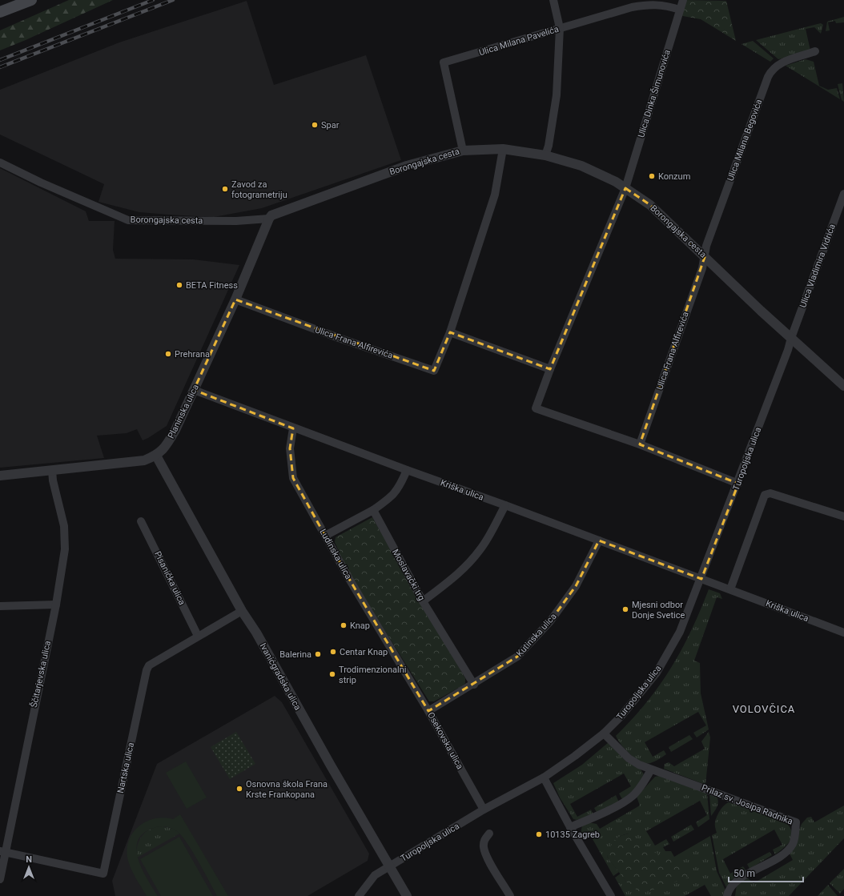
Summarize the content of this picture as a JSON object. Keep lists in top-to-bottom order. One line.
{"streets":{"street":["Ulica Milana Pavelića","Ulica Dinka Šimunovića","Ulica Milana Begovića","Borongajska cesta","Ulica Vladimira Vidrića","Ulica Frana Alfirevića","Planinska ulica","Turopoljska ulica","Kriška ulica","Ludinska ulica","Moslavački trg","Pisanička ulica","Kutinska ulica","Ščitarjevska ulica","Ivanićgradska ulica","Osekovska ulica","Nartska ulica","Prilaz sv. Josipa Radnika"]},"crossings":[["Ulica Milana Pavelića","Ulica Dinka Šimunovića"],["Ulica Milana Pavelića","Borongajska cesta"],["Ulica Dinka Šimunovića","Borongajska cesta"],["Ulica Milana Begovića","Borongajska cesta"],["Ulica Milana Begovića","Ulica Frana Alfirevića"],["Borongajska cesta","Ulica Vladimira Vidrića"],["Borongajska cesta","Ulica Frana Alfirevića"],["Borongajska cesta","Planinska ulica"],["Borongajska cesta","Turopoljska ulica"],["Ulica Vladimira Vidrića","Turopoljska ulica"],["Ulica Frana Alfirevića","Planinska ulica"],["Planinska ulica","Kriška ulica"],["Planinska ulica","Ščitarjevska ulica"],["Planinska ulica","Ivanićgradska ulica"],["Turopoljska ulica","Kriška ulica"],["Turopoljska ulica","Ivanićgradska ulica"],["Turopoljska ulica","Osekovska ulica"],["Turopoljska ulica","Prilaz sv. Josipa Radnika"],["Kriška ulica","Ludinska ulica"],["Kriška ulica","Kutinska ulica"],["Ludinska ulica","Osekovska ulica"],["Moslavački trg","Kutinska ulica"],["Pisanička ulica","Nartska ulica"],["Kutinska ulica","Osekovska ulica"],["Ščitarjevska ulica","Nartska ulica"],["Ivanićgradska ulica","Nartska ulica"]],"districts":["VOLOVČICA"],"places":["Spar","Konzum","Zavod za fotogrametriju","BETA Fitness","Prehrana","Mjesni odbor Donje Svetice","Knap","Centar Knap","Balerina","Trodimenzionalni strip","Osnovna škola Frana Krste Frankopana","10135 Zagreb"],"scale_bar":"50 m","north":"top"}
